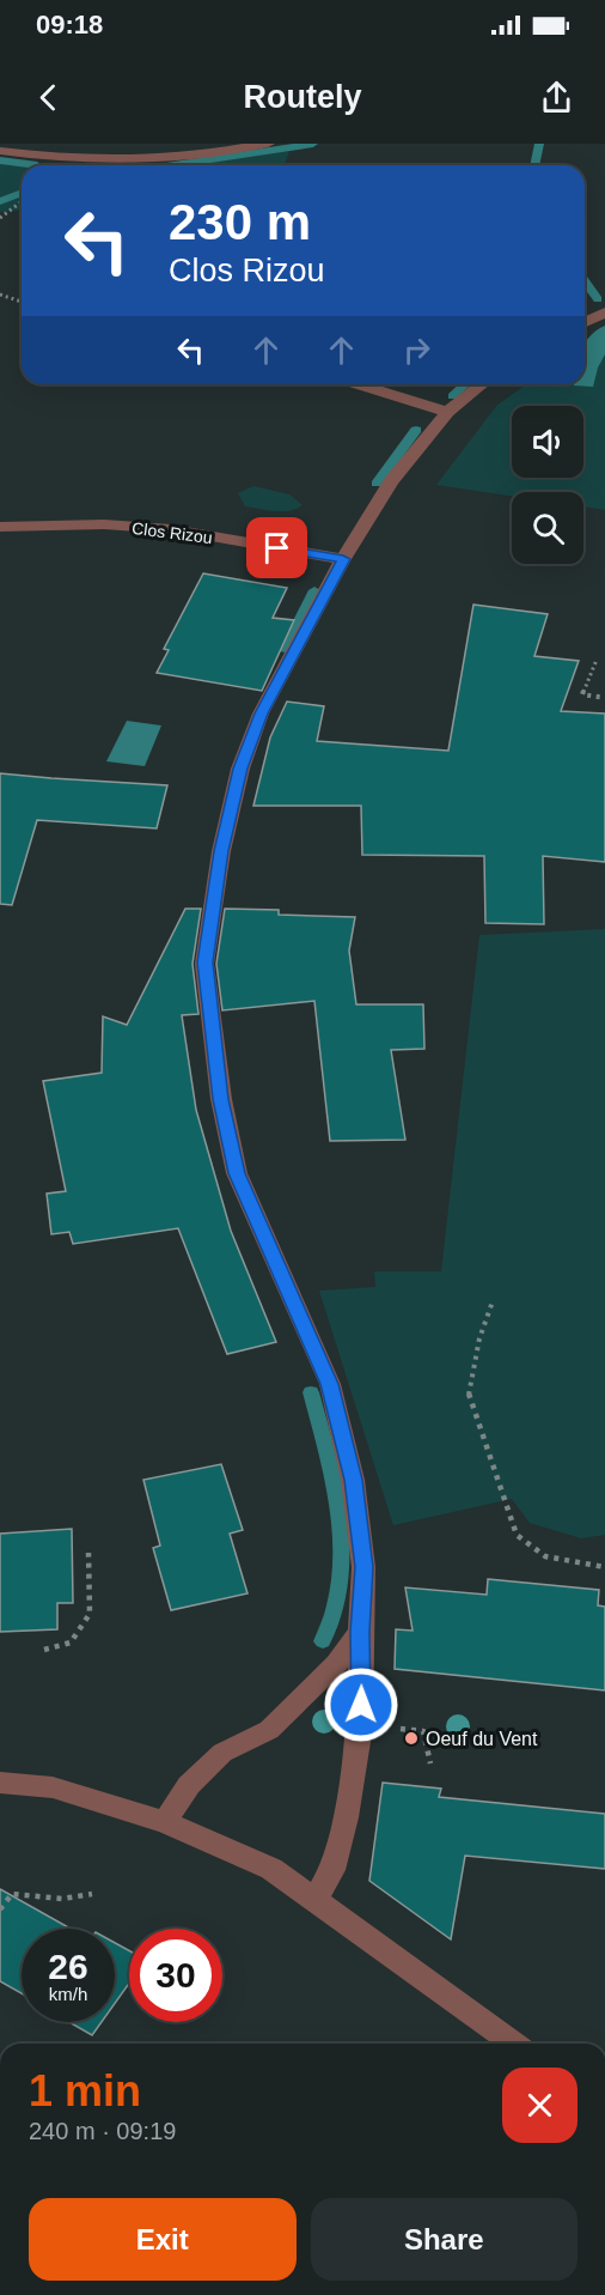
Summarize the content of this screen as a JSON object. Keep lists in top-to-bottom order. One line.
{"streets":{"street":["Clos Rizou"]},"places":["Oeuf du Vent"],"page":{"status":"09:18","header":"Routely","turn":["230 m","Clos Rizou"],"speed":"26 km/h","limit":"30","heading":["1 min","240 m · 09:19"],"buttons":["Exit","Share"]}}
